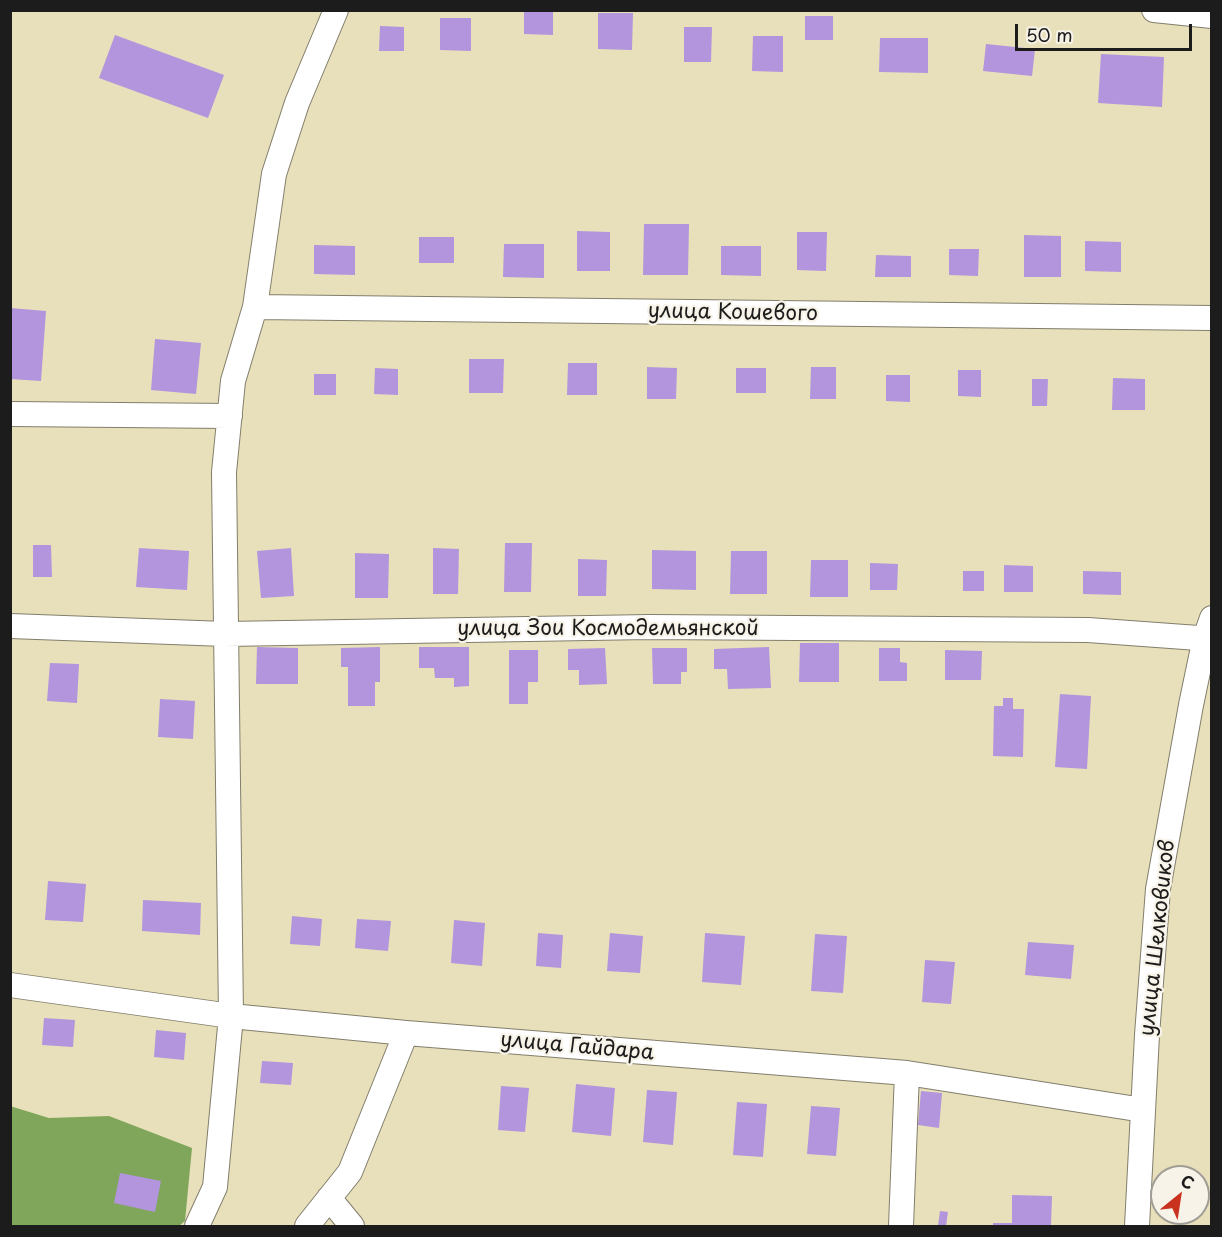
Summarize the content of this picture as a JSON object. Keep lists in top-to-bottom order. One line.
{"streets":{"street":["улица Кошевого","улица Зои Космодемьянской","улица Шелковиков","улица Гайдара"]},"crossings":[["улица Зои Космодемьянской","улица Шелковиков"],["улица Шелковиков","улица Гайдара"]],"scale_bar":"50 m","north":"top right"}
